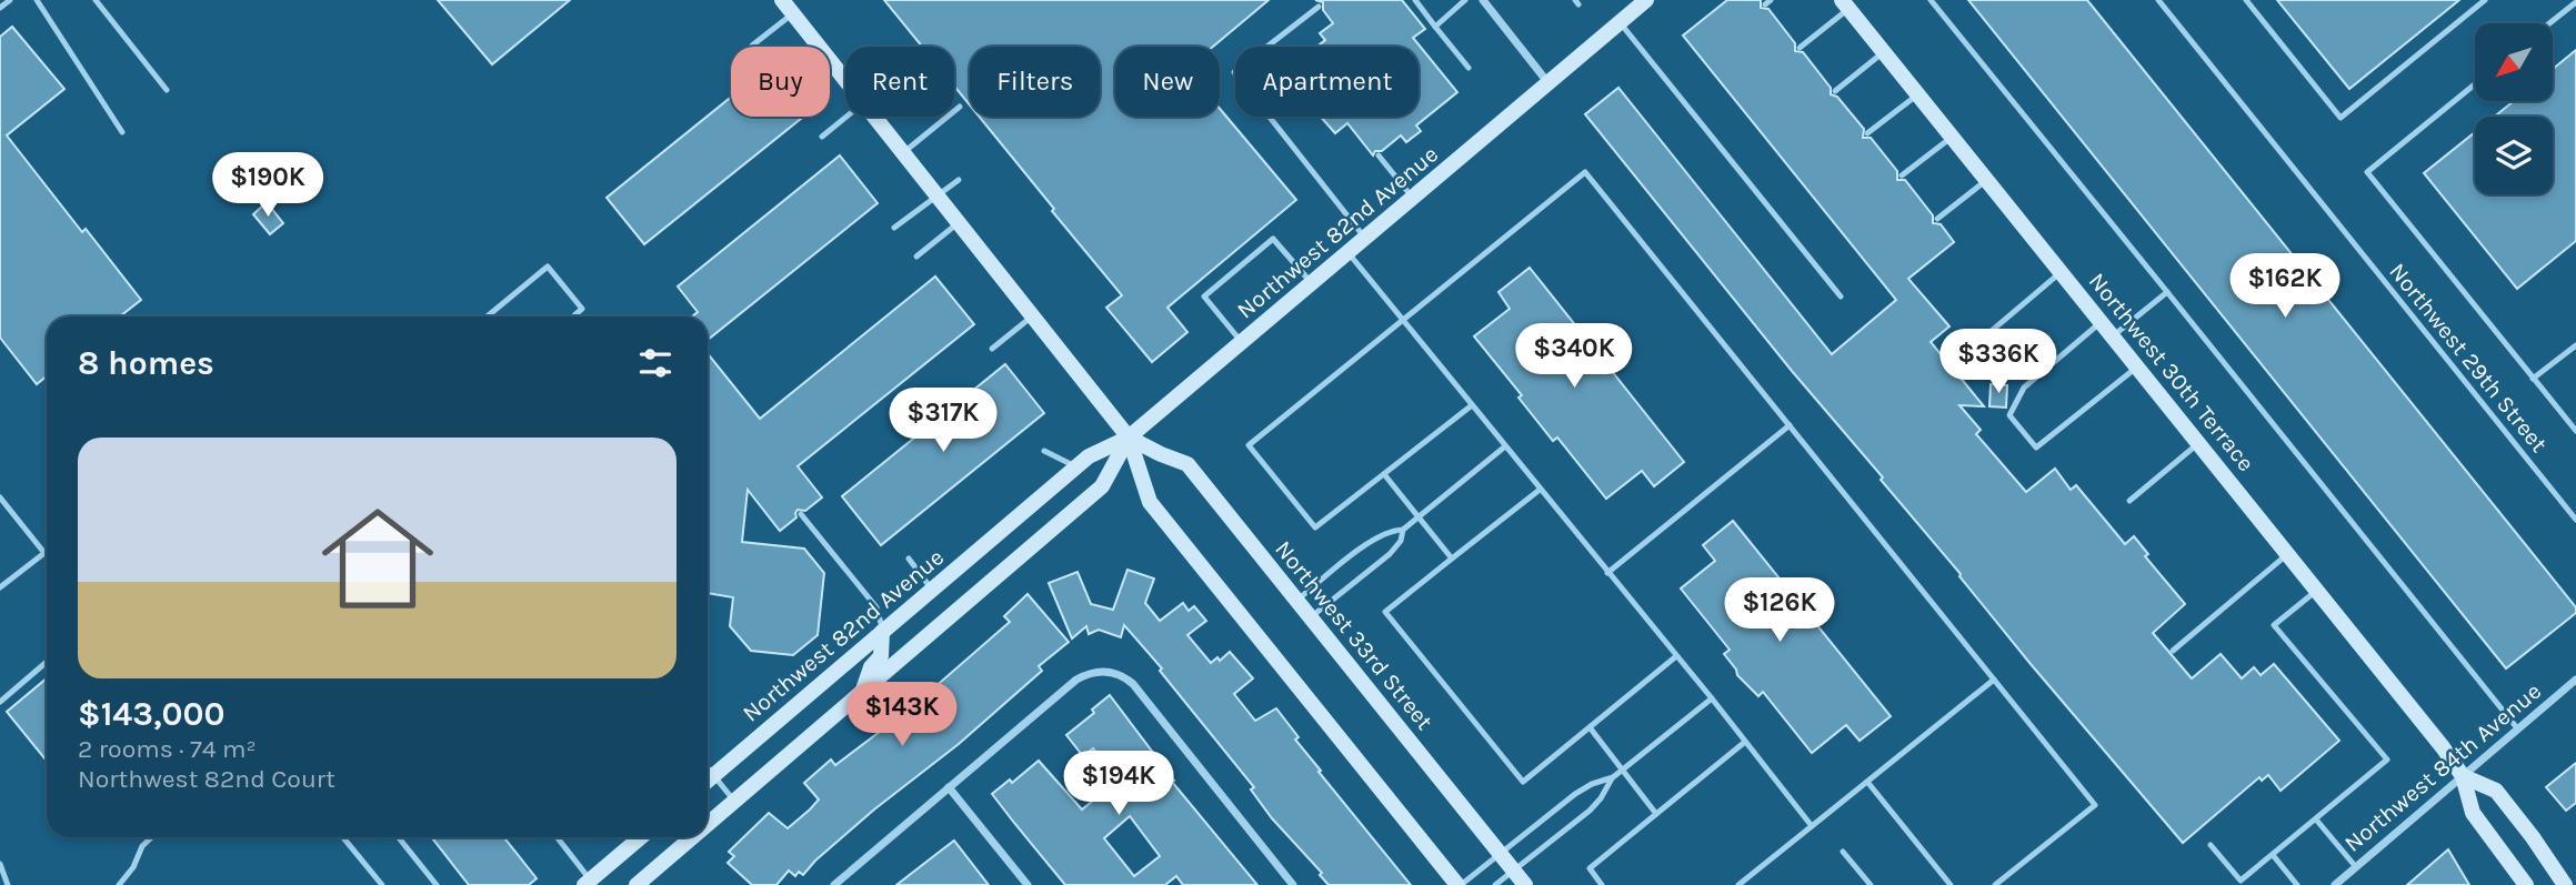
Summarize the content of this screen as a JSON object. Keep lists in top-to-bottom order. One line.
{"streets":{"street":["Northwest 82nd Avenue","Northwest 30th Terrace","Northwest 33rd Street","Northwest 84th Avenue"],"lane":["Northwest 29th Street"]},"crossings":[["Northwest 82nd Avenue","Northwest 33rd Street"],["Northwest 30th Terrace","Northwest 84th Avenue"]],"north":"bottom left","page":{"chip":["Buy","Rent","Filters","New","Apartment"],"price":["$190K","$162K","$340K","$336K","$317K","$126K","$143K","$194K"],"heading":"8 homes","list":[{"name":"$143,000","note":"2 rooms · 74 m² · Northwest 82nd Court"}]}}
